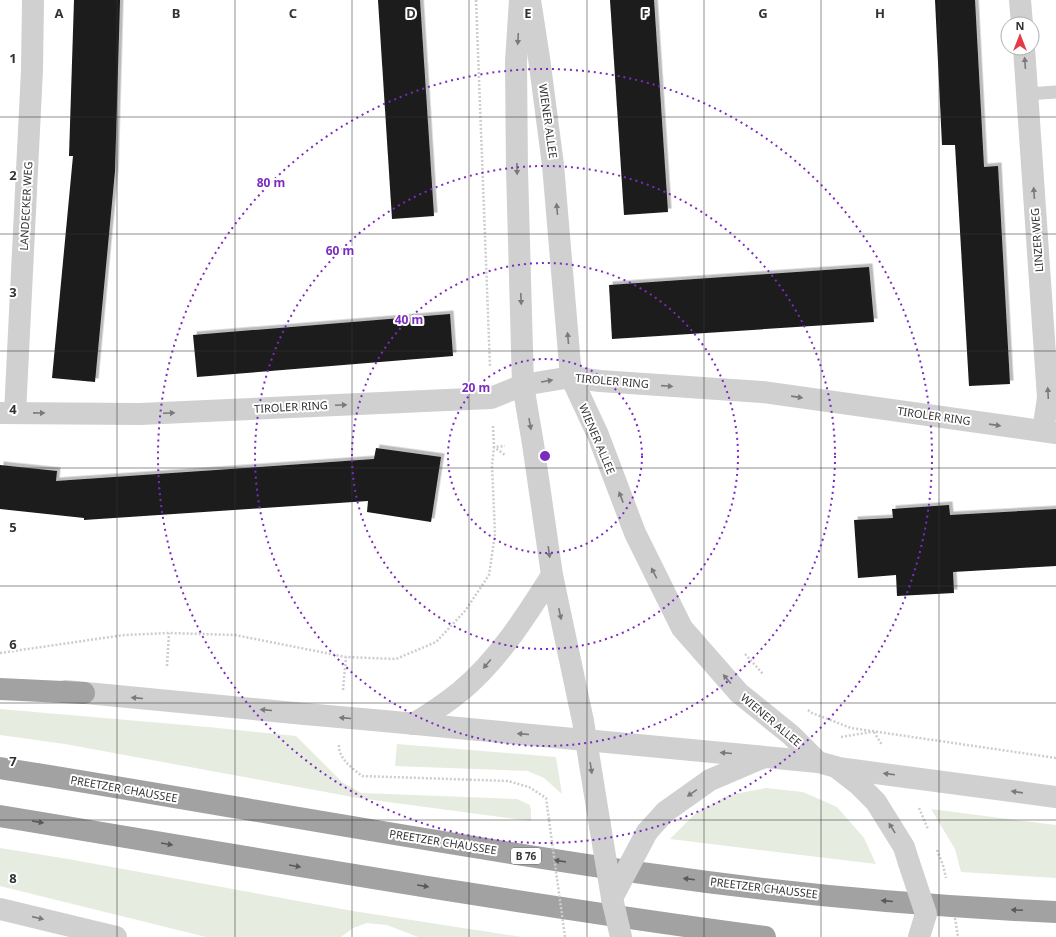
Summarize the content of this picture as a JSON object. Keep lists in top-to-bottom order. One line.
{"streets":{"highway":["PREETZER CHAUSSEE","B 76"],"street":["WIENER ALLEE","LANDECKER WEG","LINZER WEG","TIROLER RING"]},"crossings":[["WIENER ALLEE","TIROLER RING"],["LANDECKER WEG","TIROLER RING"],["LINZER WEG","TIROLER RING"]],"one_way":["LINZER WEG","TIROLER RING"],"north":"top","grid":{"columns":["A","B","C","D","E","F","G","H"],"rows":["1","2","3","4","5","6","7","8"]},"rings":["80 m","60 m","40 m","20 m"]}
